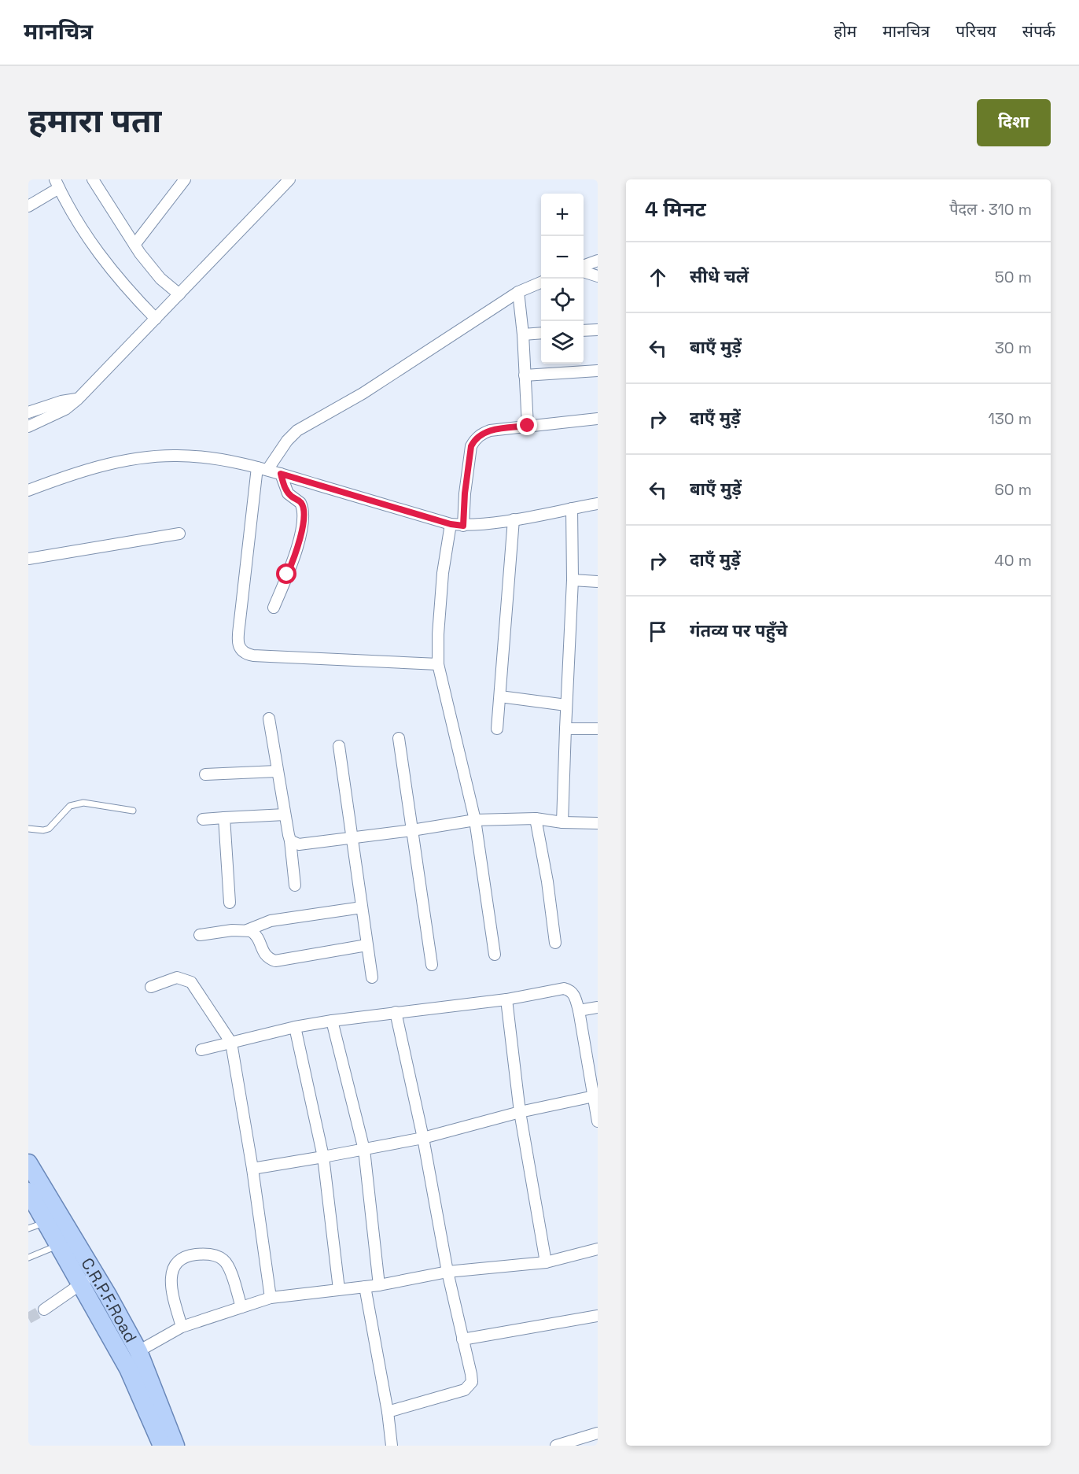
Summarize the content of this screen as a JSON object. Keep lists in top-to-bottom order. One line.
{"streets":{"main road":["C.R.P.F.Road"]},"page":{"header":"मानचित्र","nav":["होम","मानचित्र","परिचय","संपर्क"],"buttons":"दिशा","title":"हमारा पता","heading":["4 मिनट","पैदल · 310 m"],"map_buttons":["+","−"],"list":[["सीधे चलें","50 m"],["बाएँ मुड़ें","30 m"],["दाएँ मुड़ें","130 m"],["बाएँ मुड़ें","60 m"],["दाएँ मुड़ें","40 m"],"गंतव्य पर पहुँचे"]}}
